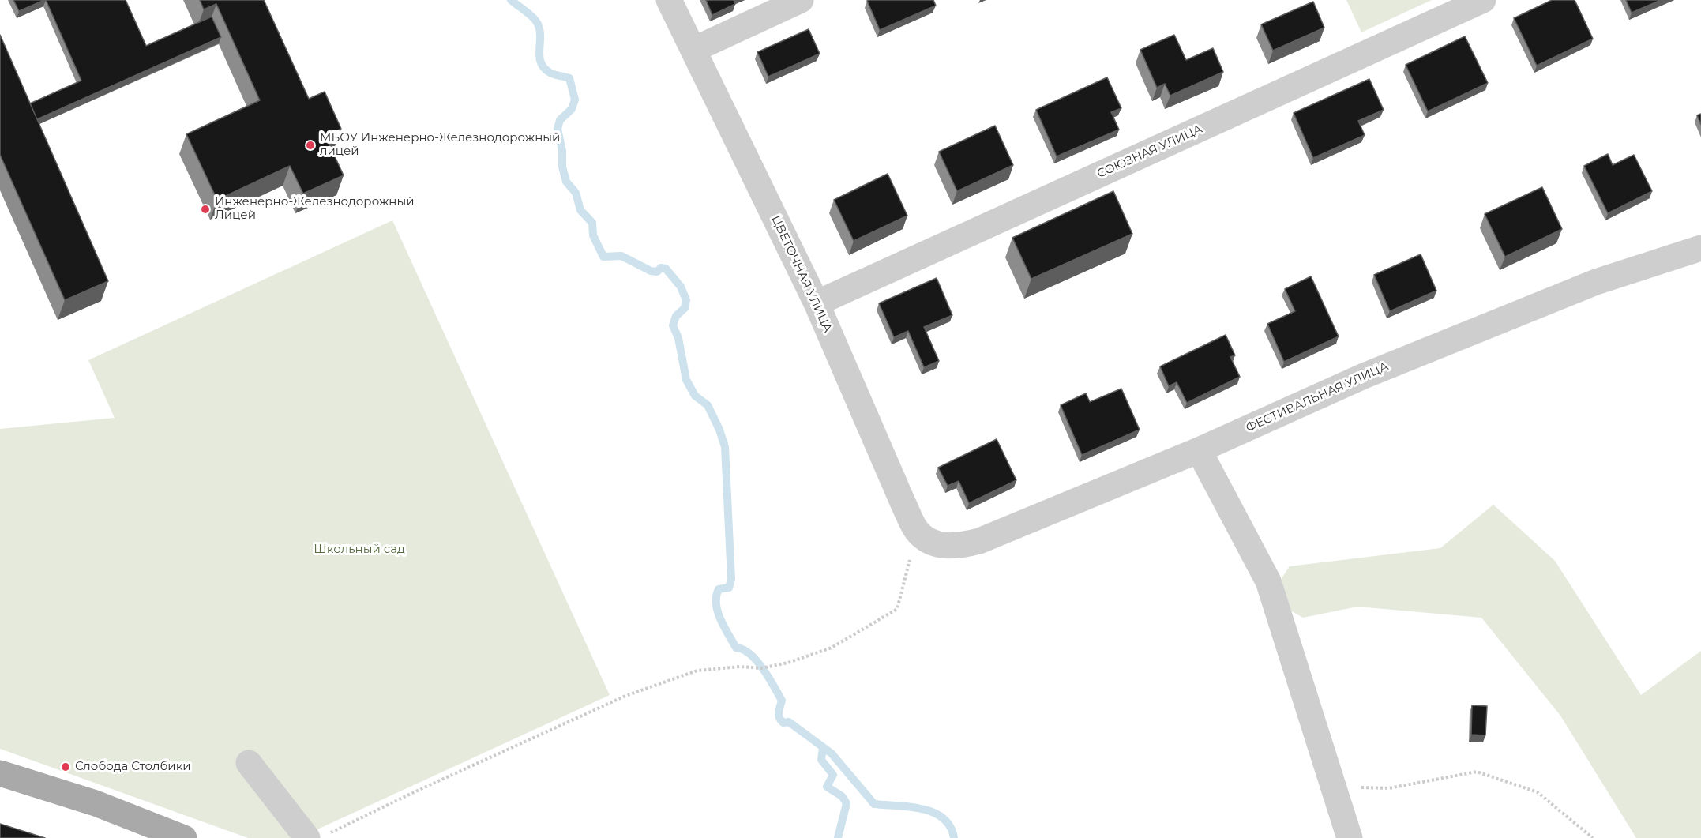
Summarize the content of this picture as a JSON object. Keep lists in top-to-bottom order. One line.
{"streets":{"street":["СОЮЗНАЯ УЛИЦА","ЦВЕТОЧНАЯ УЛИЦА","ФЕСТИВАЛЬНАЯ УЛИЦА"]},"crossings":[["СОЮЗНАЯ УЛИЦА","ЦВЕТОЧНАЯ УЛИЦА"],["ЦВЕТОЧНАЯ УЛИЦА","ФЕСТИВАЛЬНАЯ УЛИЦА"]],"parks":["Школьный сад"],"places":["МБОУ Инженерно-Железнодорожный лицей","Инженерно-Железнодорожный Лицей","Слобода Столбики"]}
